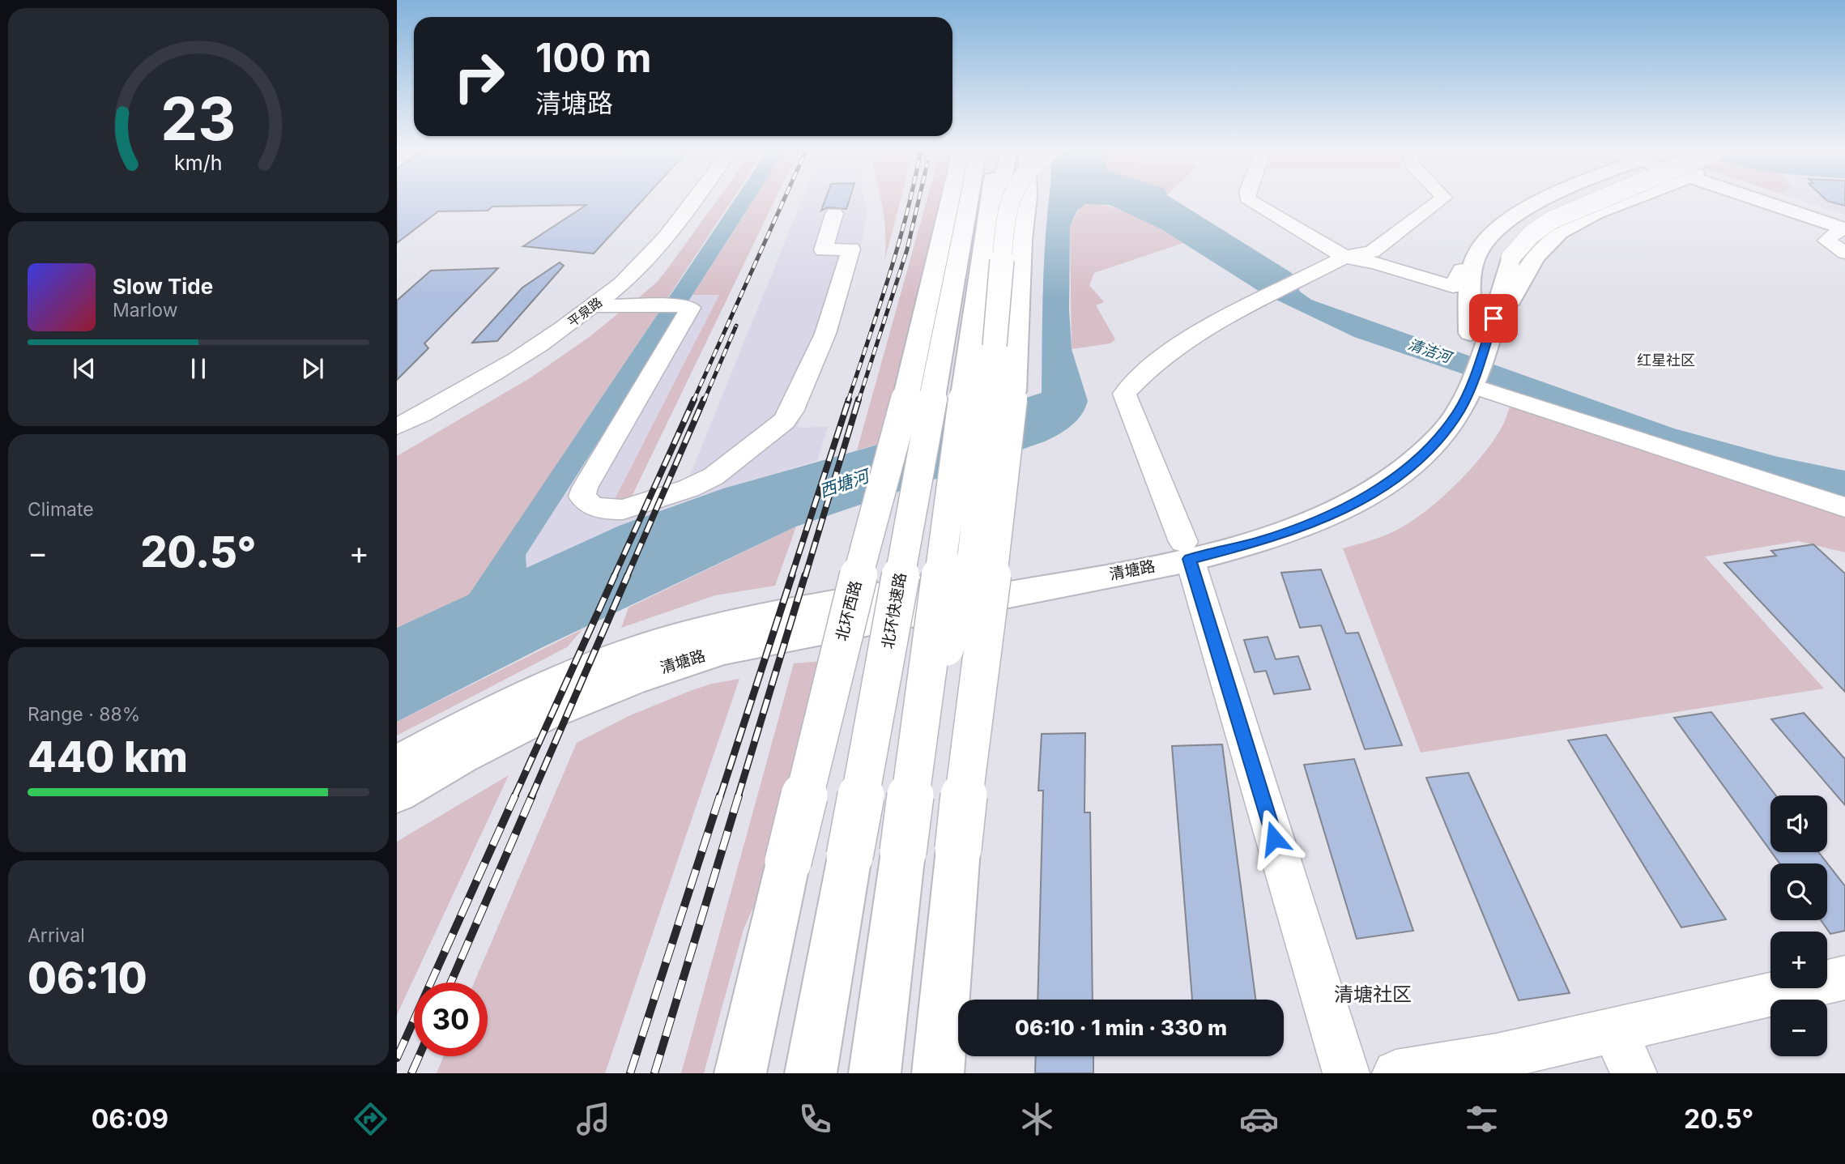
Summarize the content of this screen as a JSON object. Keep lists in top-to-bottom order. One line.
{"streets":{"main road":["清塘路","北环西路","北环快速路"],"street":["平泉路"]},"crossings":[["北环西路","北环快速路"]],"districts":["红星社区","清塘社区"],"water":["清洁河","西塘河"],"page":{"turn":["100 m","清塘路"],"song":["Slow Tide","Marlow"],"tile":["Climate",["Range · 88%","440 km"],["Arrival","06:10"]],"heat":["−","20.5°","+"],"map_buttons":["+","−"],"limit":"30","trip":"06:10 · 1 min · 330 m","tabs":["06:09","20.5°"],"gauge":["23","km/h"]}}
